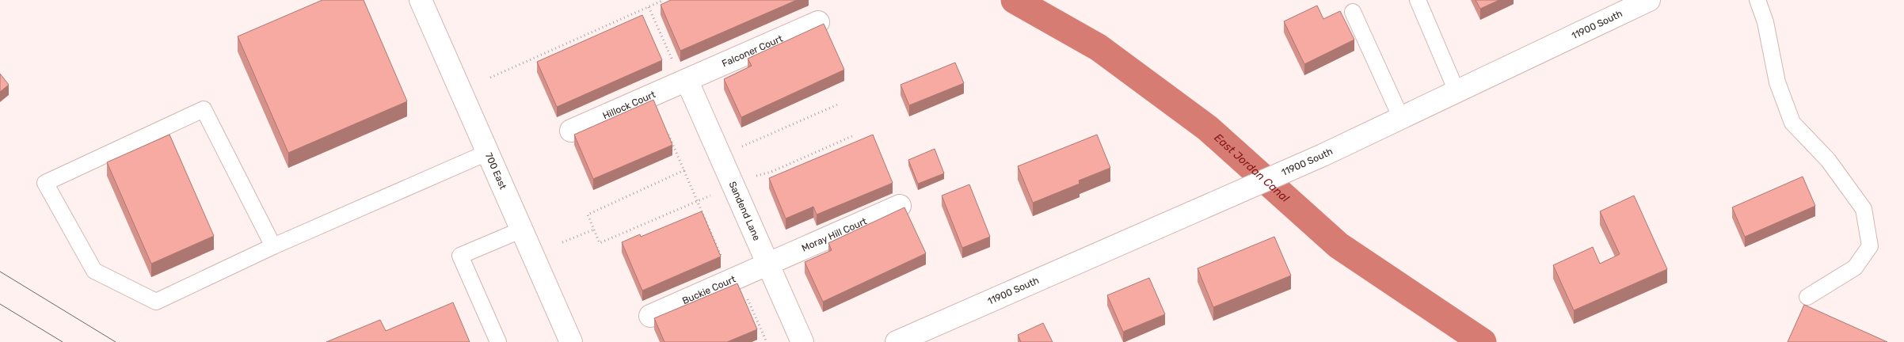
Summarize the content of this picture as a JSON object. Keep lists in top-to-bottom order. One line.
{"streets":{"street":["11900 South","Falconer Court","Hillock Court","700 East","Sandend Lane","Moray Hill Court","Buckie Court"]},"crossings":[["Falconer Court","Hillock Court"],["Falconer Court","Sandend Lane"],["Hillock Court","Sandend Lane"],["Sandend Lane","Moray Hill Court"],["Sandend Lane","Buckie Court"],["Moray Hill Court","Buckie Court"]],"water":["East Jordan Canal"]}
